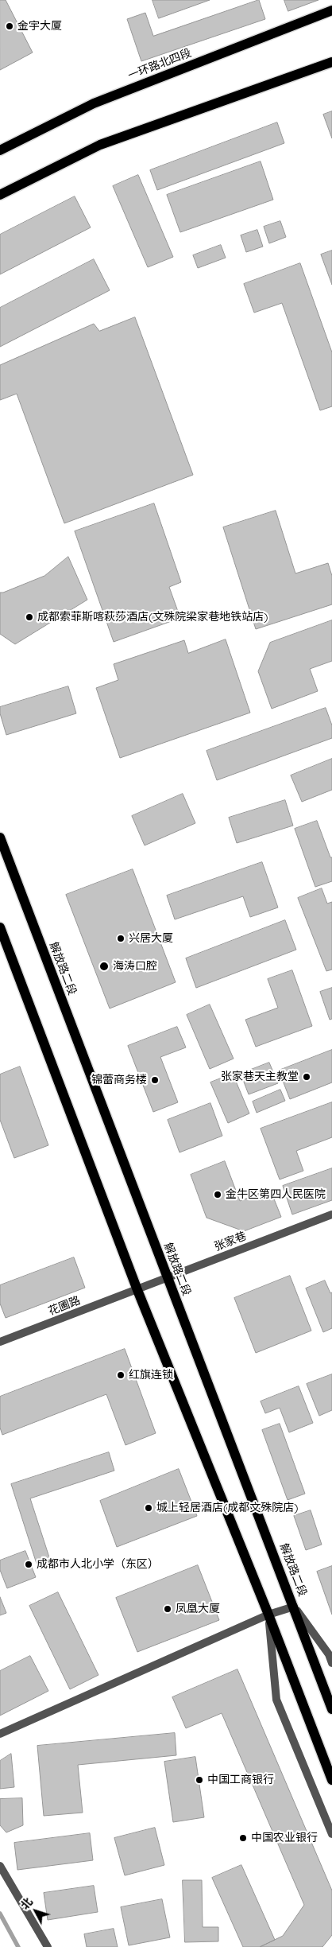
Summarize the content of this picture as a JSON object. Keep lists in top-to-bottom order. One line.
{"streets":{"main road":["一环路北四段","解放路二段"],"street":["张家巷","花圃路"]},"crossings":[["解放路二段","张家巷"],["张家巷","花圃路"]],"places":["金宇大厦","成都索菲斯喀萩莎酒店(文殊院梁家巷地铁站店)","兴居大厦","海涛口腔","张家巷天主教堂","锦蕾商务楼","金牛区第四人民医院","红旗连锁","城上轻居酒店(成都文殊院店)","成都市人北小学（东区）","凤凰大厦","中国工商银行","中国农业银行"],"north":"top left"}
